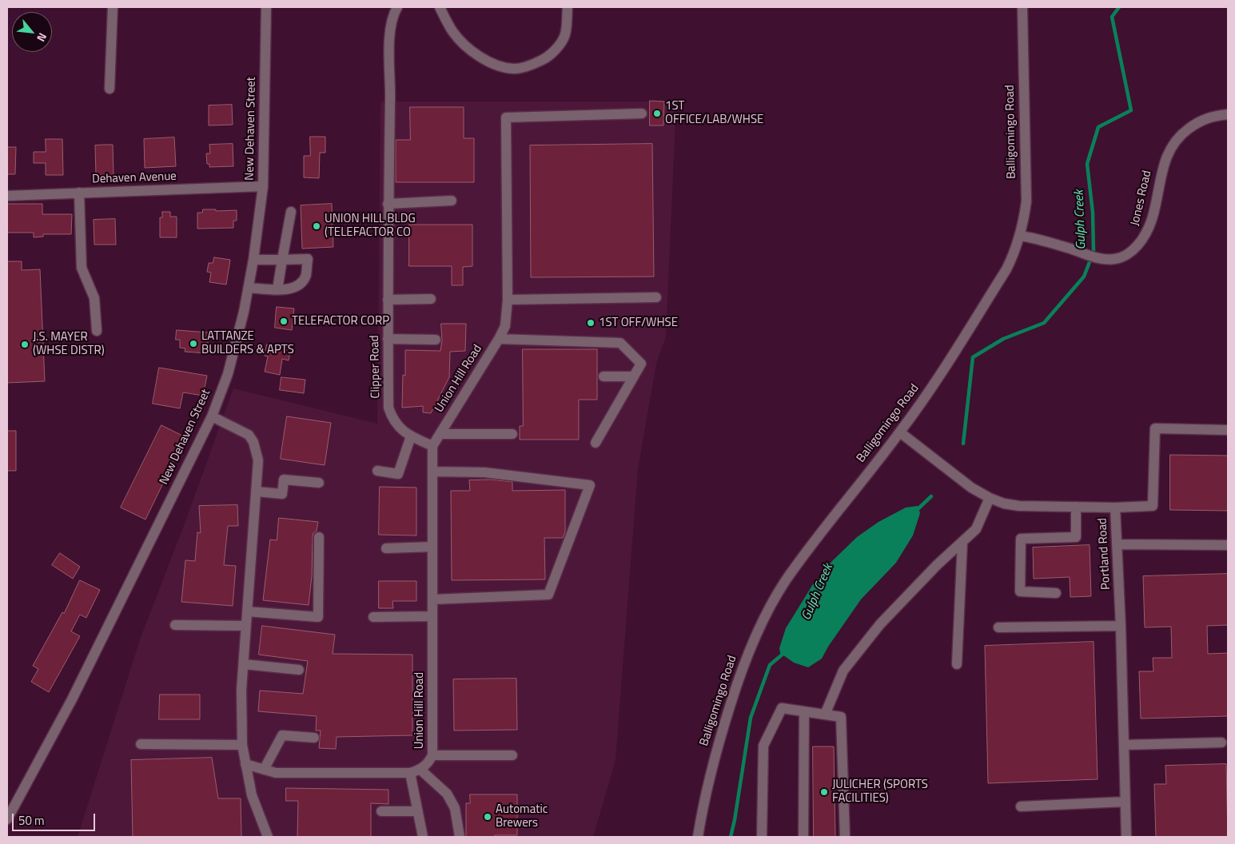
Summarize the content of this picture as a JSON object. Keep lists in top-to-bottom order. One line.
{"streets":{"street":["New Dehaven Street","Balligomingo Road","Dehaven Avenue","Jones Road","Clipper Road","Union Hill Road","Portland Road"]},"crossings":[["New Dehaven Street","Dehaven Avenue"],["Balligomingo Road","Jones Road"],["Balligomingo Road","Portland Road"],["Clipper Road","Union Hill Road"]],"water":["Gulph Creek"],"places":["1ST OFFICE/LAB/WHSE","UNION HILL BLDG (TELEFACTOR CO","TELEFACTOR CORP","1ST OFF/WHSE","LATTANZE BUILDERS & APTS","J.S. MAYER (WHSE DISTR)","JULICHER (SPORTS FACILITIES)","Automatic Brewers"],"scale_bar":"50 m","north":"bottom right"}
